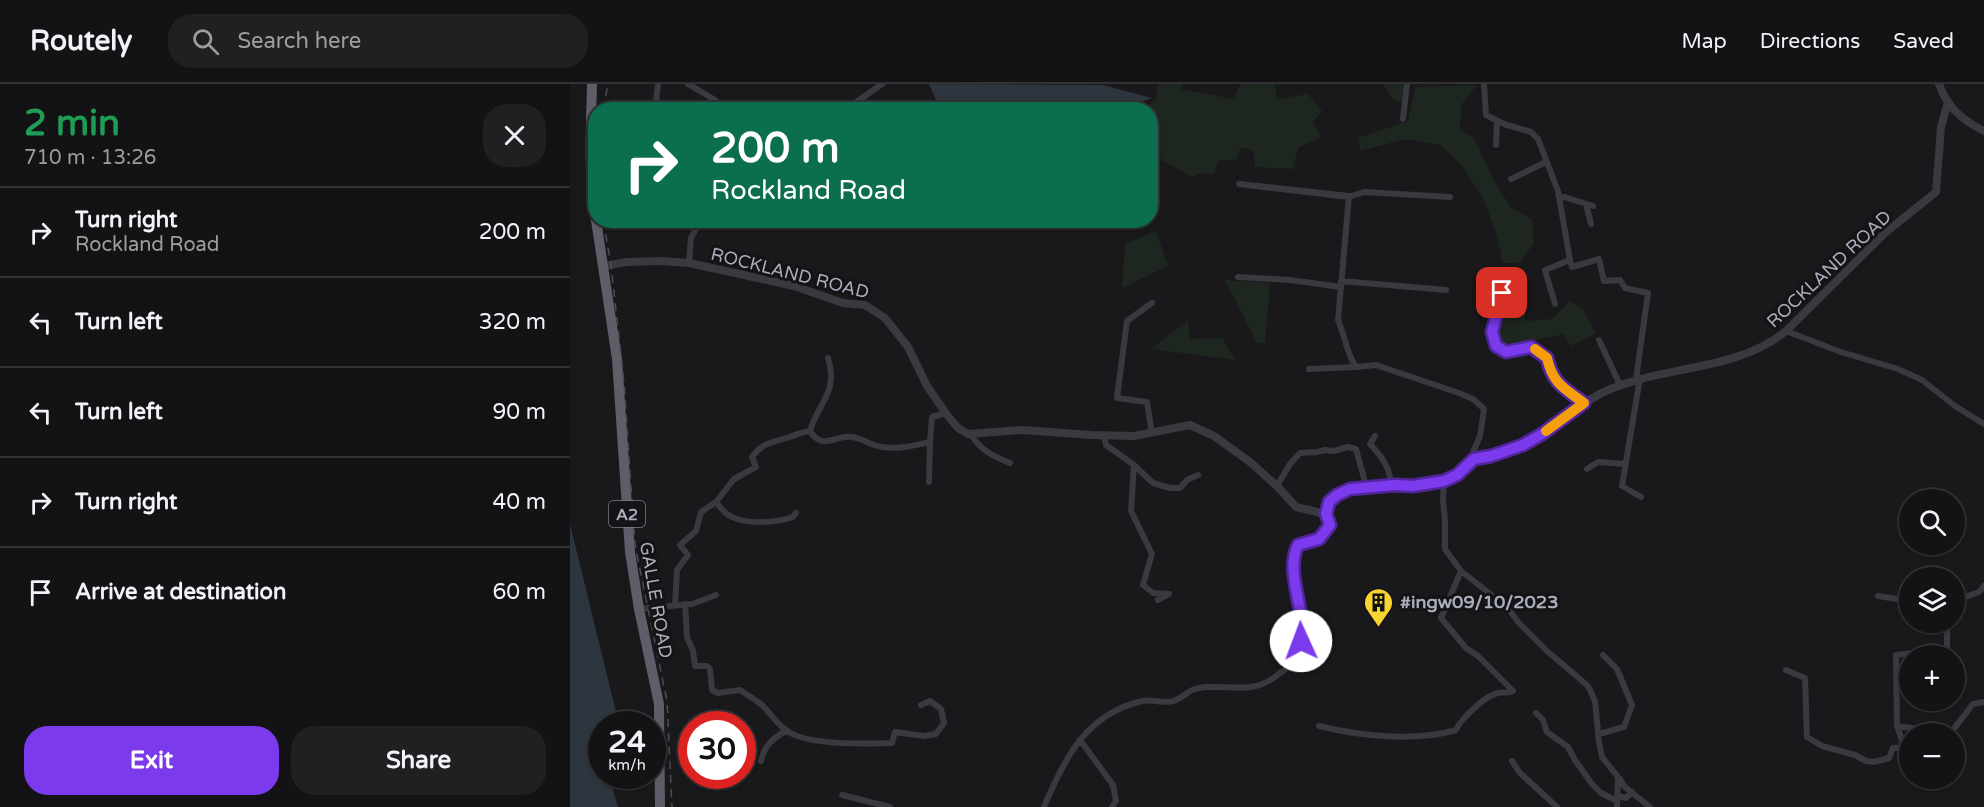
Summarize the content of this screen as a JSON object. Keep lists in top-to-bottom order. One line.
{"streets":{"highway":["A2","GALLE ROAD"],"street":["ROCKLAND ROAD"]},"crossings":[["ROCKLAND ROAD","GALLE ROAD"]],"places":{"building":["#ingw09/10/2023"]},"page":{"header":"Routely","search":"Search here","nav":["Map","Directions","Saved"],"heading":["2 min","710 m · 13:26"],"turn":["200 m","Rockland Road"],"list":[{"name":"Turn right","note":"Rockland Road","value":"200 m"},{"name":"Turn left","value":"320 m"},{"name":"Turn left","value":"90 m"},{"name":"Turn right","value":"40 m"},{"name":"Arrive at destination","value":"60 m"}],"map_buttons":["+","−"],"speed":"24 km/h","limit":"30","buttons":["Exit","Share"]}}
